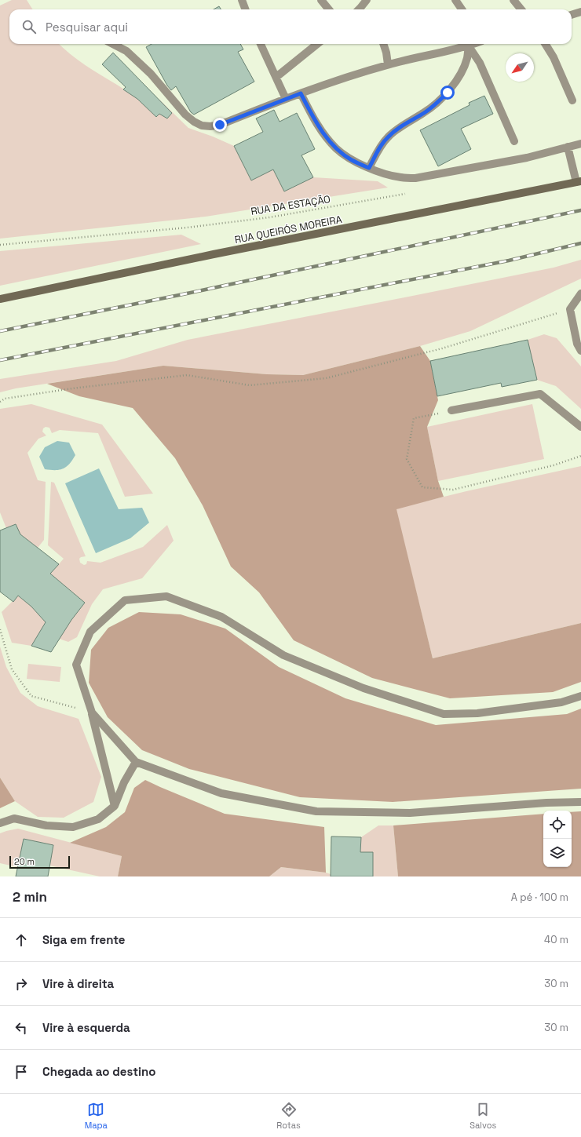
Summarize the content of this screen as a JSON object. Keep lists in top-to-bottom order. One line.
{"streets":{"main road":["RUA QUEIRÓS MOREIRA"],"path":["RUA DA ESTAÇÃO"]},"scale_bar":"20 m","north":"bottom left","page":{"search":"Pesquisar aqui","scale":"20 m","heading":["2 min","A pé · 100 m"],"list":[["Siga em frente","40 m"],["Vire à direita","30 m"],["Vire à esquerda","30 m"],"Chegada ao destino"],"nav":["Mapa","Rotas","Salvos"]}}
